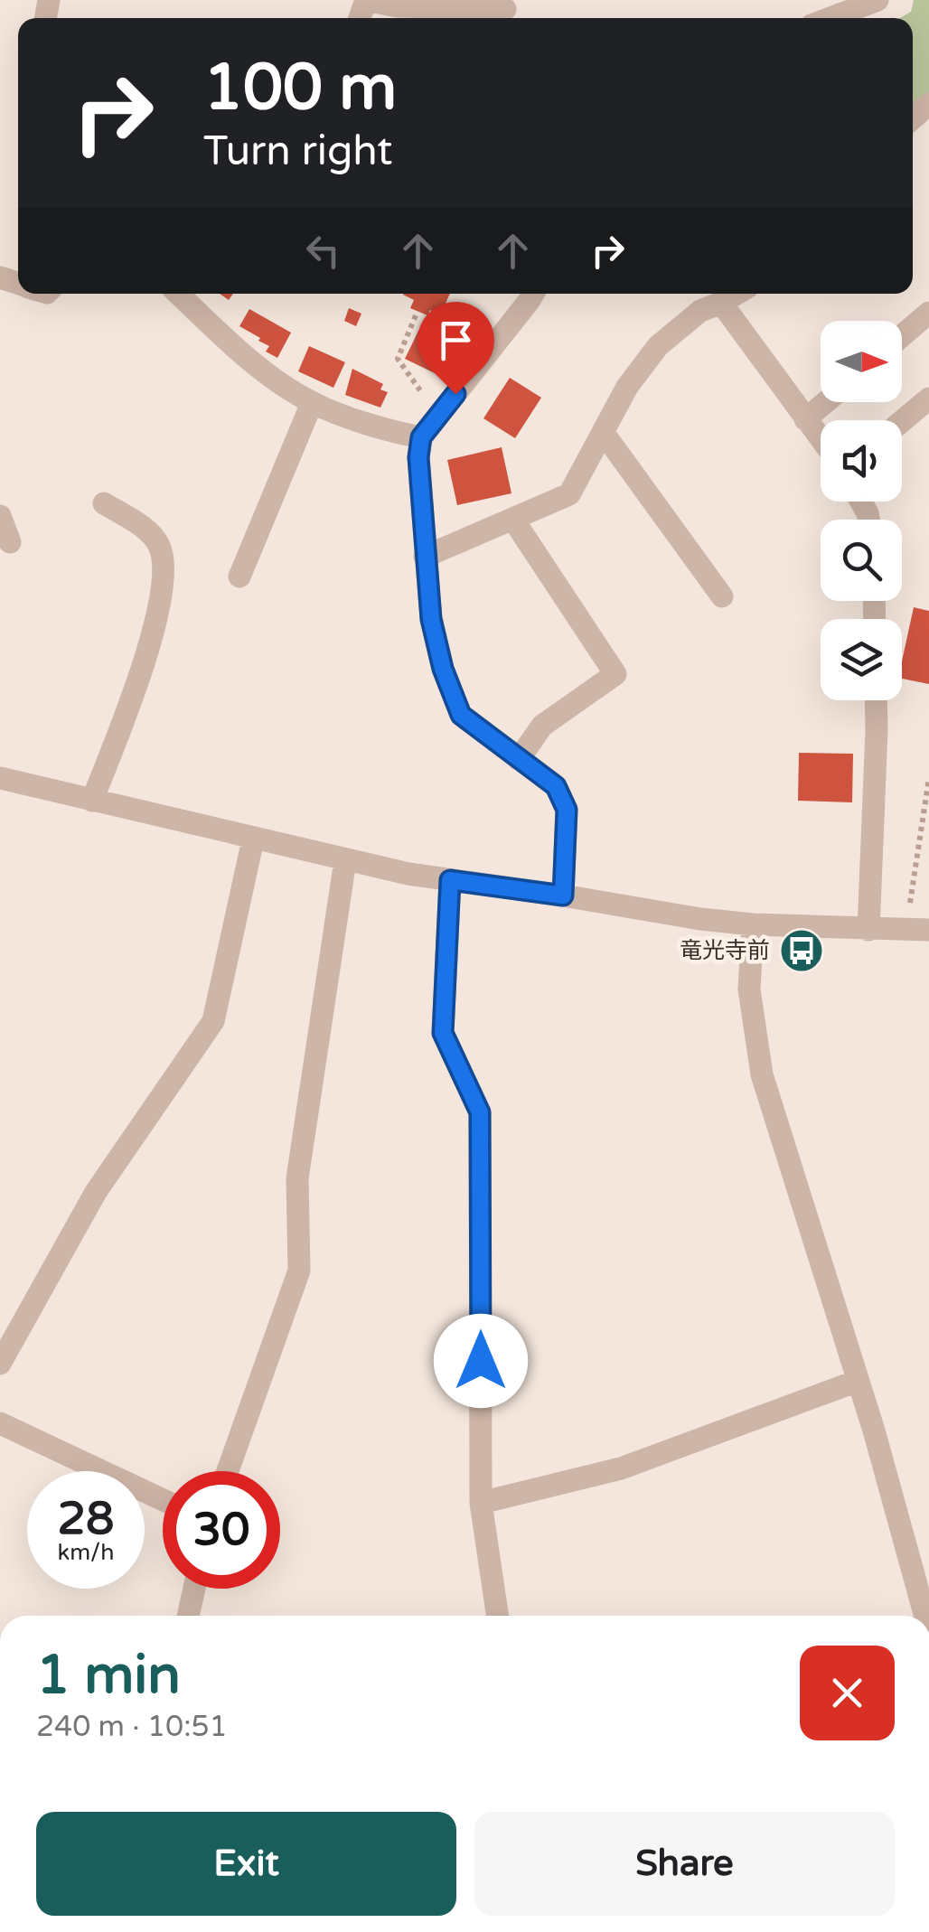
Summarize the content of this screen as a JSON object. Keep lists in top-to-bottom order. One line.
{"places":{"bus stop":["竜光寺前"]},"north":"right","page":{"turn":["100 m","Turn right"],"speed":"28 km/h","limit":"30","heading":["1 min","240 m · 10:51"],"buttons":["Exit","Share"]}}
